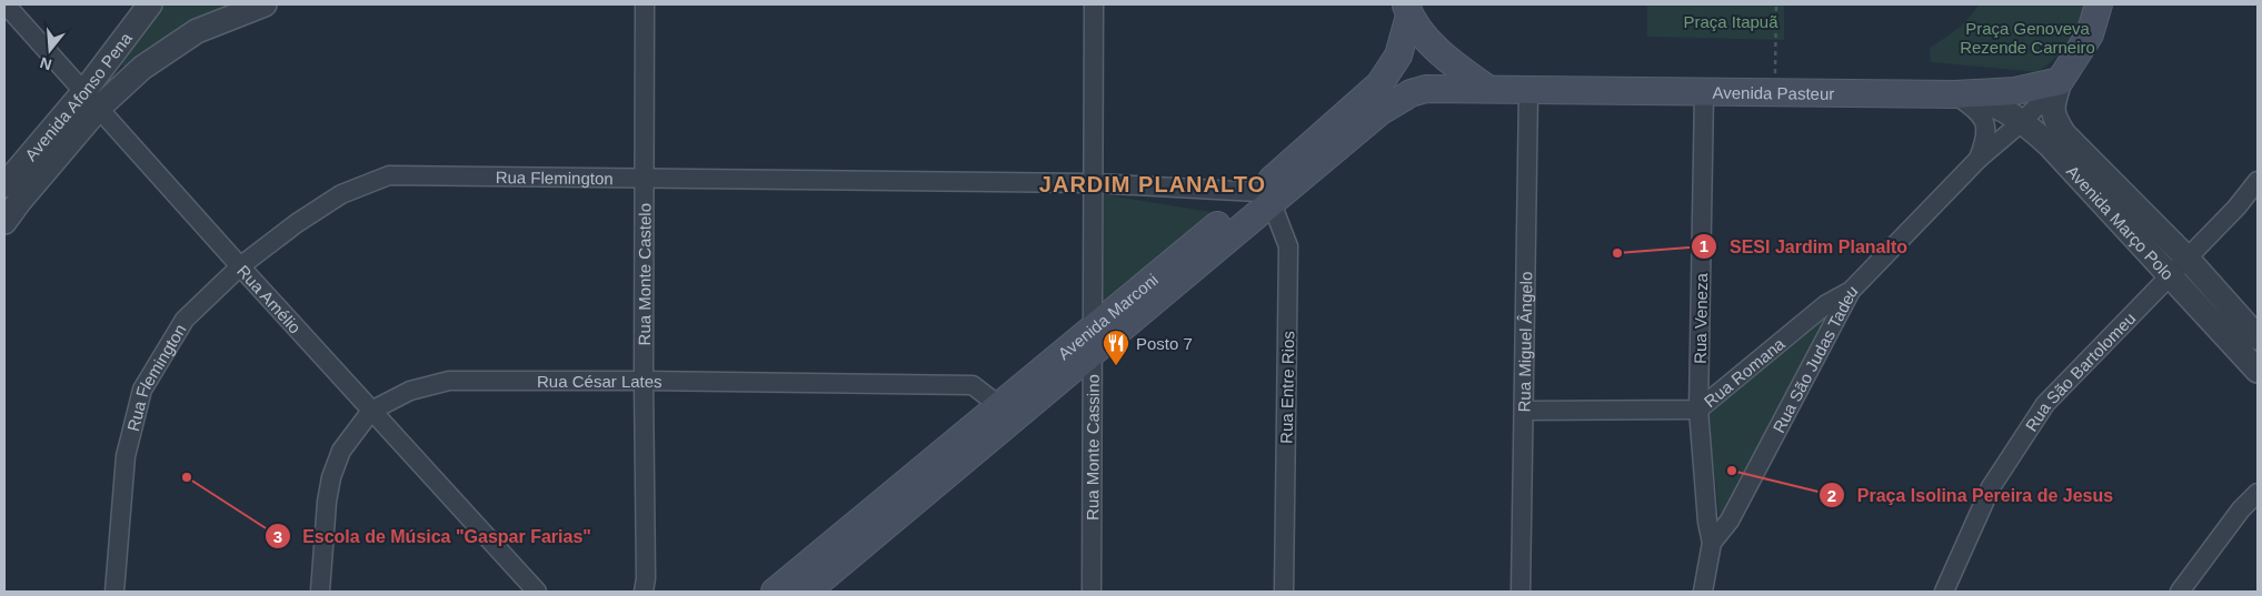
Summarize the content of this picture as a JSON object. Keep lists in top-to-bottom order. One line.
{"streets":{"main road":["Avenida Pasteur","Avenida Marconi","Rua São Judas Tadeu"],"street":["Avenida Afonso Pena","Rua Flemington","Avenida Março Polo","Rua Monte Castelo","Rua Amélio","Rua Veneza","Rua Miguel Ângelo","Rua Romana","Rua São Bartolomeu","Rua César Lates","Rua Entre Rios","Rua Monte Cassino"]},"crossings":[["Avenida Pasteur","Avenida Março Polo"],["Avenida Pasteur","Avenida Marconi"],["Avenida Pasteur","Rua Veneza"],["Avenida Pasteur","Rua Miguel Ângelo"],["Avenida Pasteur","Rua São Judas Tadeu"],["Avenida Afonso Pena","Rua Amélio"],["Rua Flemington","Rua Monte Castelo"],["Rua Flemington","Rua Amélio"],["Rua Flemington","Avenida Marconi"],["Rua Flemington","Rua Entre Rios"],["Rua Flemington","Rua Monte Cassino"],["Avenida Março Polo","Rua São Judas Tadeu"],["Avenida Março Polo","Rua São Bartolomeu"],["Rua Monte Castelo","Rua César Lates"],["Rua Amélio","Rua César Lates"],["Avenida Marconi","Rua César Lates"],["Avenida Marconi","Rua Entre Rios"],["Avenida Marconi","Rua Monte Cassino"],["Rua Veneza","Rua São Judas Tadeu"],["Rua Veneza","Rua Romana"],["Rua Miguel Ângelo","Rua Romana"],["Rua São Judas Tadeu","Rua Romana"]],"districts":["JARDIM PLANALTO"],"parks":["Praça Itapuã","Praça Genoveva Rezende Carneiro"],"places":{"other":["SESI Jardim Planalto","Praça Isolina Pereira de Jesus","Escola de Música \"Gaspar Farias\""],"restaurant":["Posto 7"]},"north":"bottom"}
